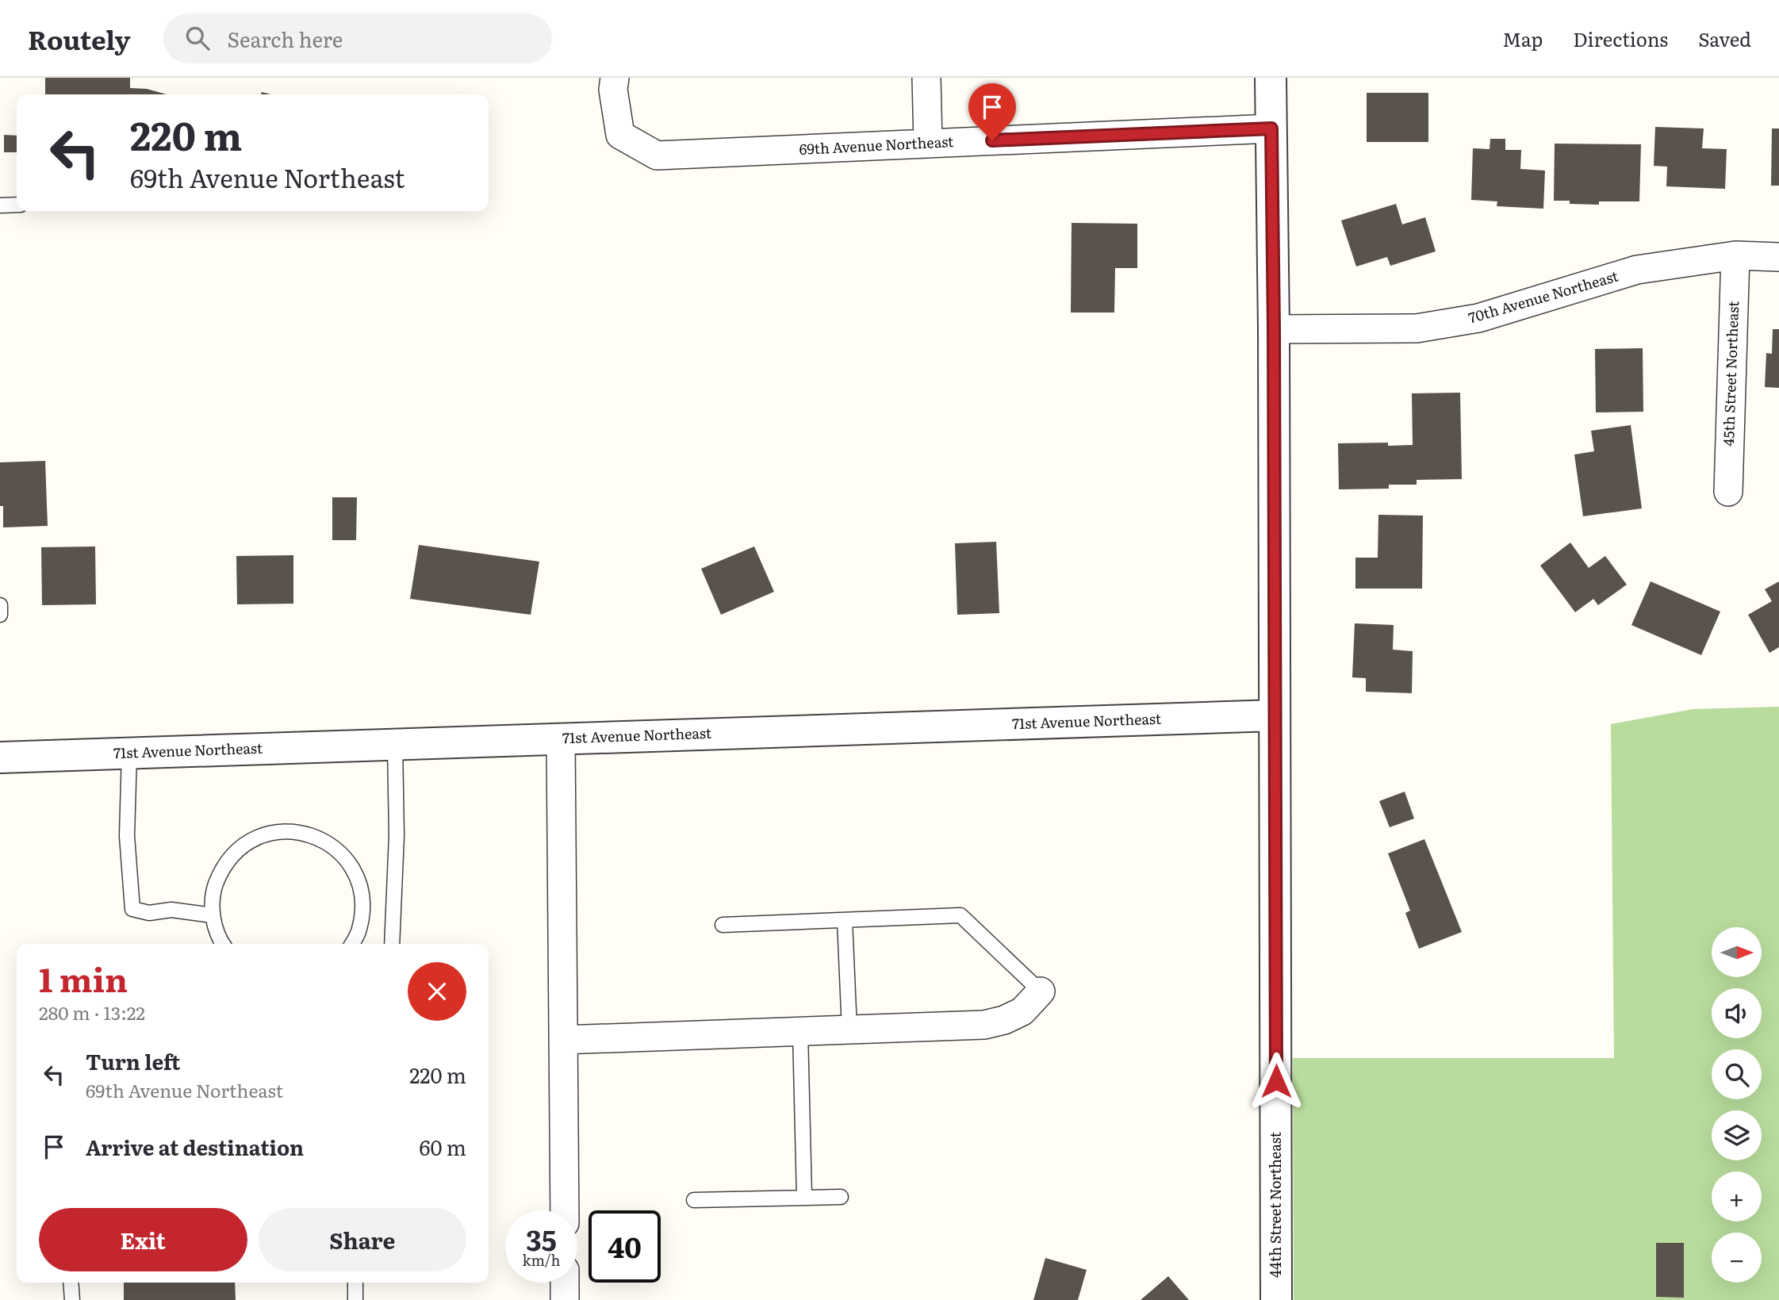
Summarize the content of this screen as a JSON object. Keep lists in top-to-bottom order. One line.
{"streets":{"street":["69th Avenue Northeast","70th Avenue Northeast","45th Street Northeast","71st Avenue Northeast","44th Street Northeast"]},"crossings":[["69th Avenue Northeast","44th Street Northeast"],["70th Avenue Northeast","45th Street Northeast"],["70th Avenue Northeast","44th Street Northeast"],["71st Avenue Northeast","44th Street Northeast"]],"north":"right","page":{"header":"Routely","search":"Search here","nav":["Map","Directions","Saved"],"turn":["220 m","69th Avenue Northeast"],"map_buttons":["+","−"],"heading":["1 min","280 m · 13:22"],"list":[{"name":"Turn left","note":"69th Avenue Northeast","value":"220 m"},{"name":"Arrive at destination","value":"60 m"}],"buttons":["Exit","Share"],"speed":"35 km/h","limit":"40"}}
